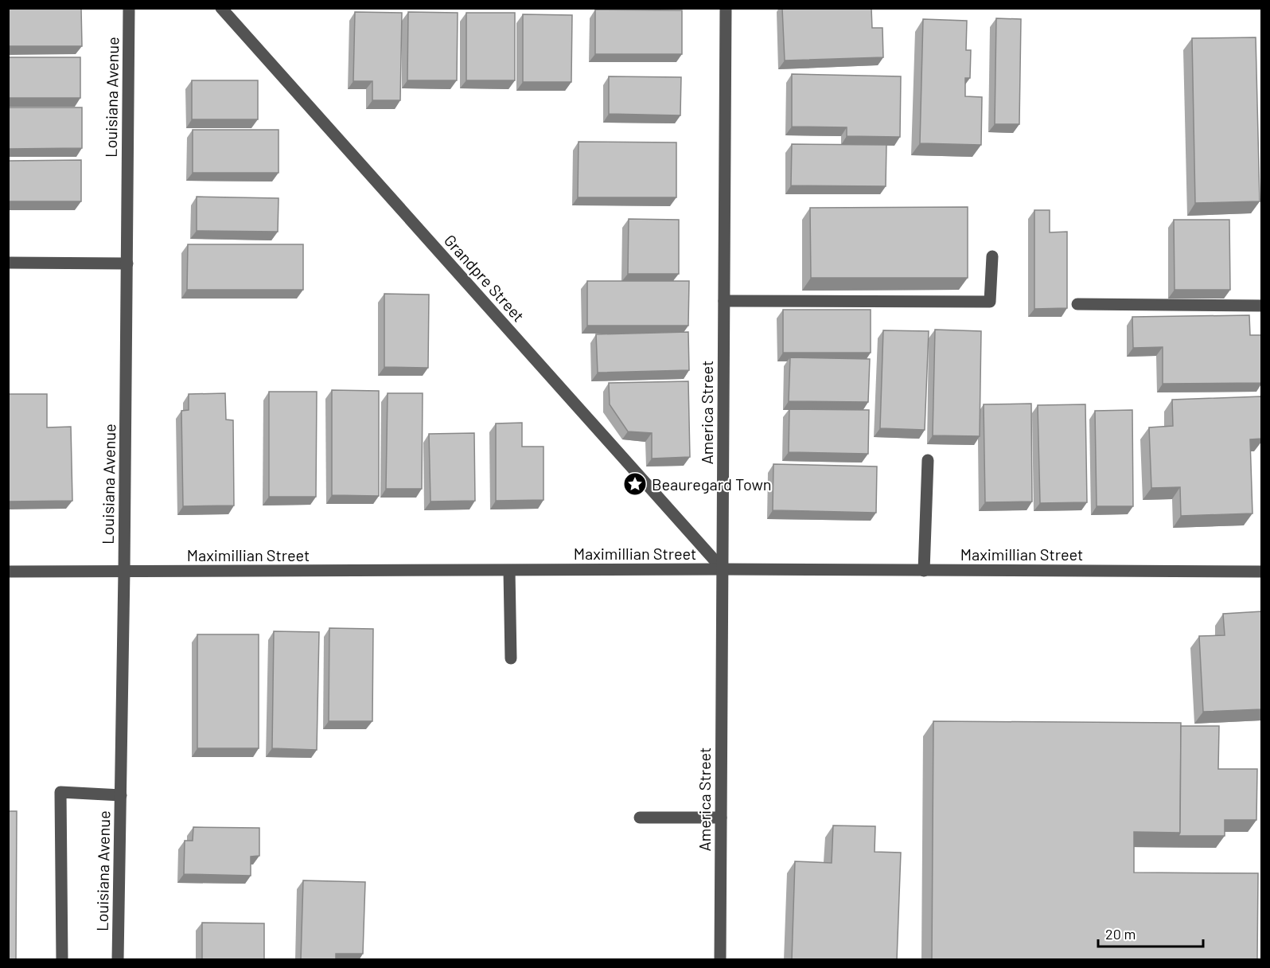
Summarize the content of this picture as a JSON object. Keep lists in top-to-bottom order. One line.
{"streets":{"street":["Louisiana Avenue","Grandpre Street","America Street","Maximillian Street"]},"crossings":[["Louisiana Avenue","Maximillian Street"],["Grandpre Street","America Street"],["Grandpre Street","Maximillian Street"],["America Street","Maximillian Street"]],"places":{"place":["Beauregard Town"]},"scale_bar":"20 m"}
